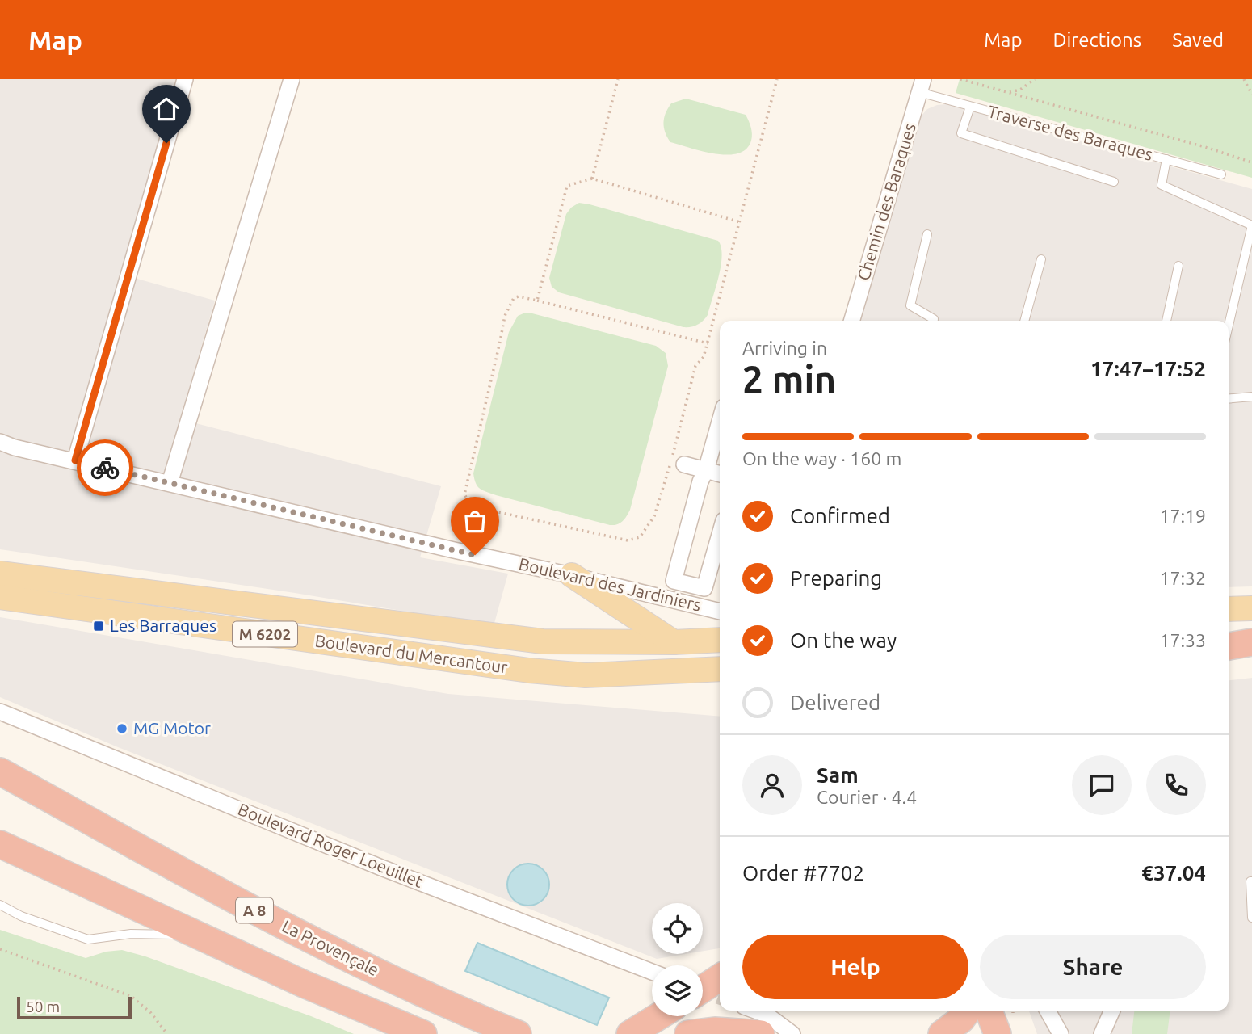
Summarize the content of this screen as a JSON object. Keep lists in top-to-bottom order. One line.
{"streets":{"highway":["A 8","La Provençale"],"main road":["M 6202","Boulevard du Mercantour"],"street":["Chemin des Baraques","Boulevard des Jardiniers","Boulevard Roger Loeuillet"],"lane":["Traverse des Baraques"]},"crossings":[["Traverse des Baraques","Chemin des Baraques"]],"places":{"transit":["Les Barraques"],"other":["MG Motor"]},"scale_bar":"50 m","page":{"header":"Map","nav":["Map","Directions","Saved"],"heading":["2 min","Arriving in","17:47–17:52"],"panel":["Sam","Courier · 4.4","Order #7702","€37.04"],"bar":"On the way · 160 m","list":[["Confirmed","17:19"],["Preparing","17:32"],["On the way","17:33"],"Delivered"],"buttons":["Help","Share"],"scale":"50 m"}}
